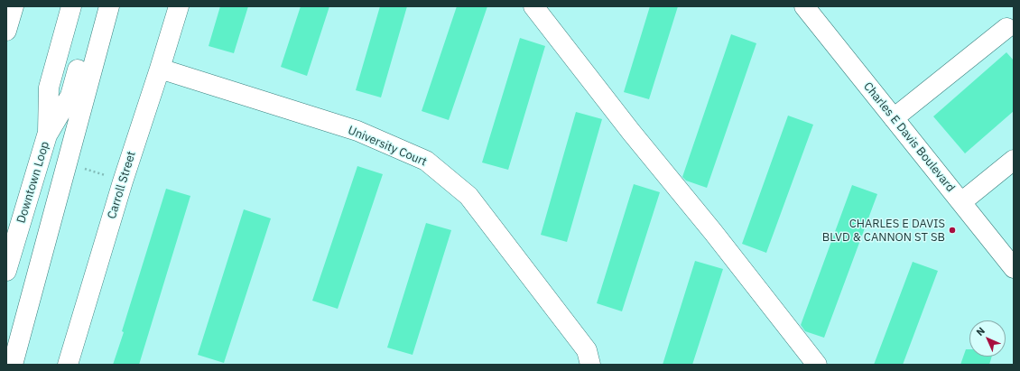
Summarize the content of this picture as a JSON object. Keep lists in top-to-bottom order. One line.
{"streets":{"main road":["Charles E Davis Boulevard","University Court","Downtown Loop","Carroll Street"]},"crossings":[["University Court","Carroll Street"]],"places":["CHARLES E DAVIS BLVD & CANNON ST SB"],"north":"top left"}
